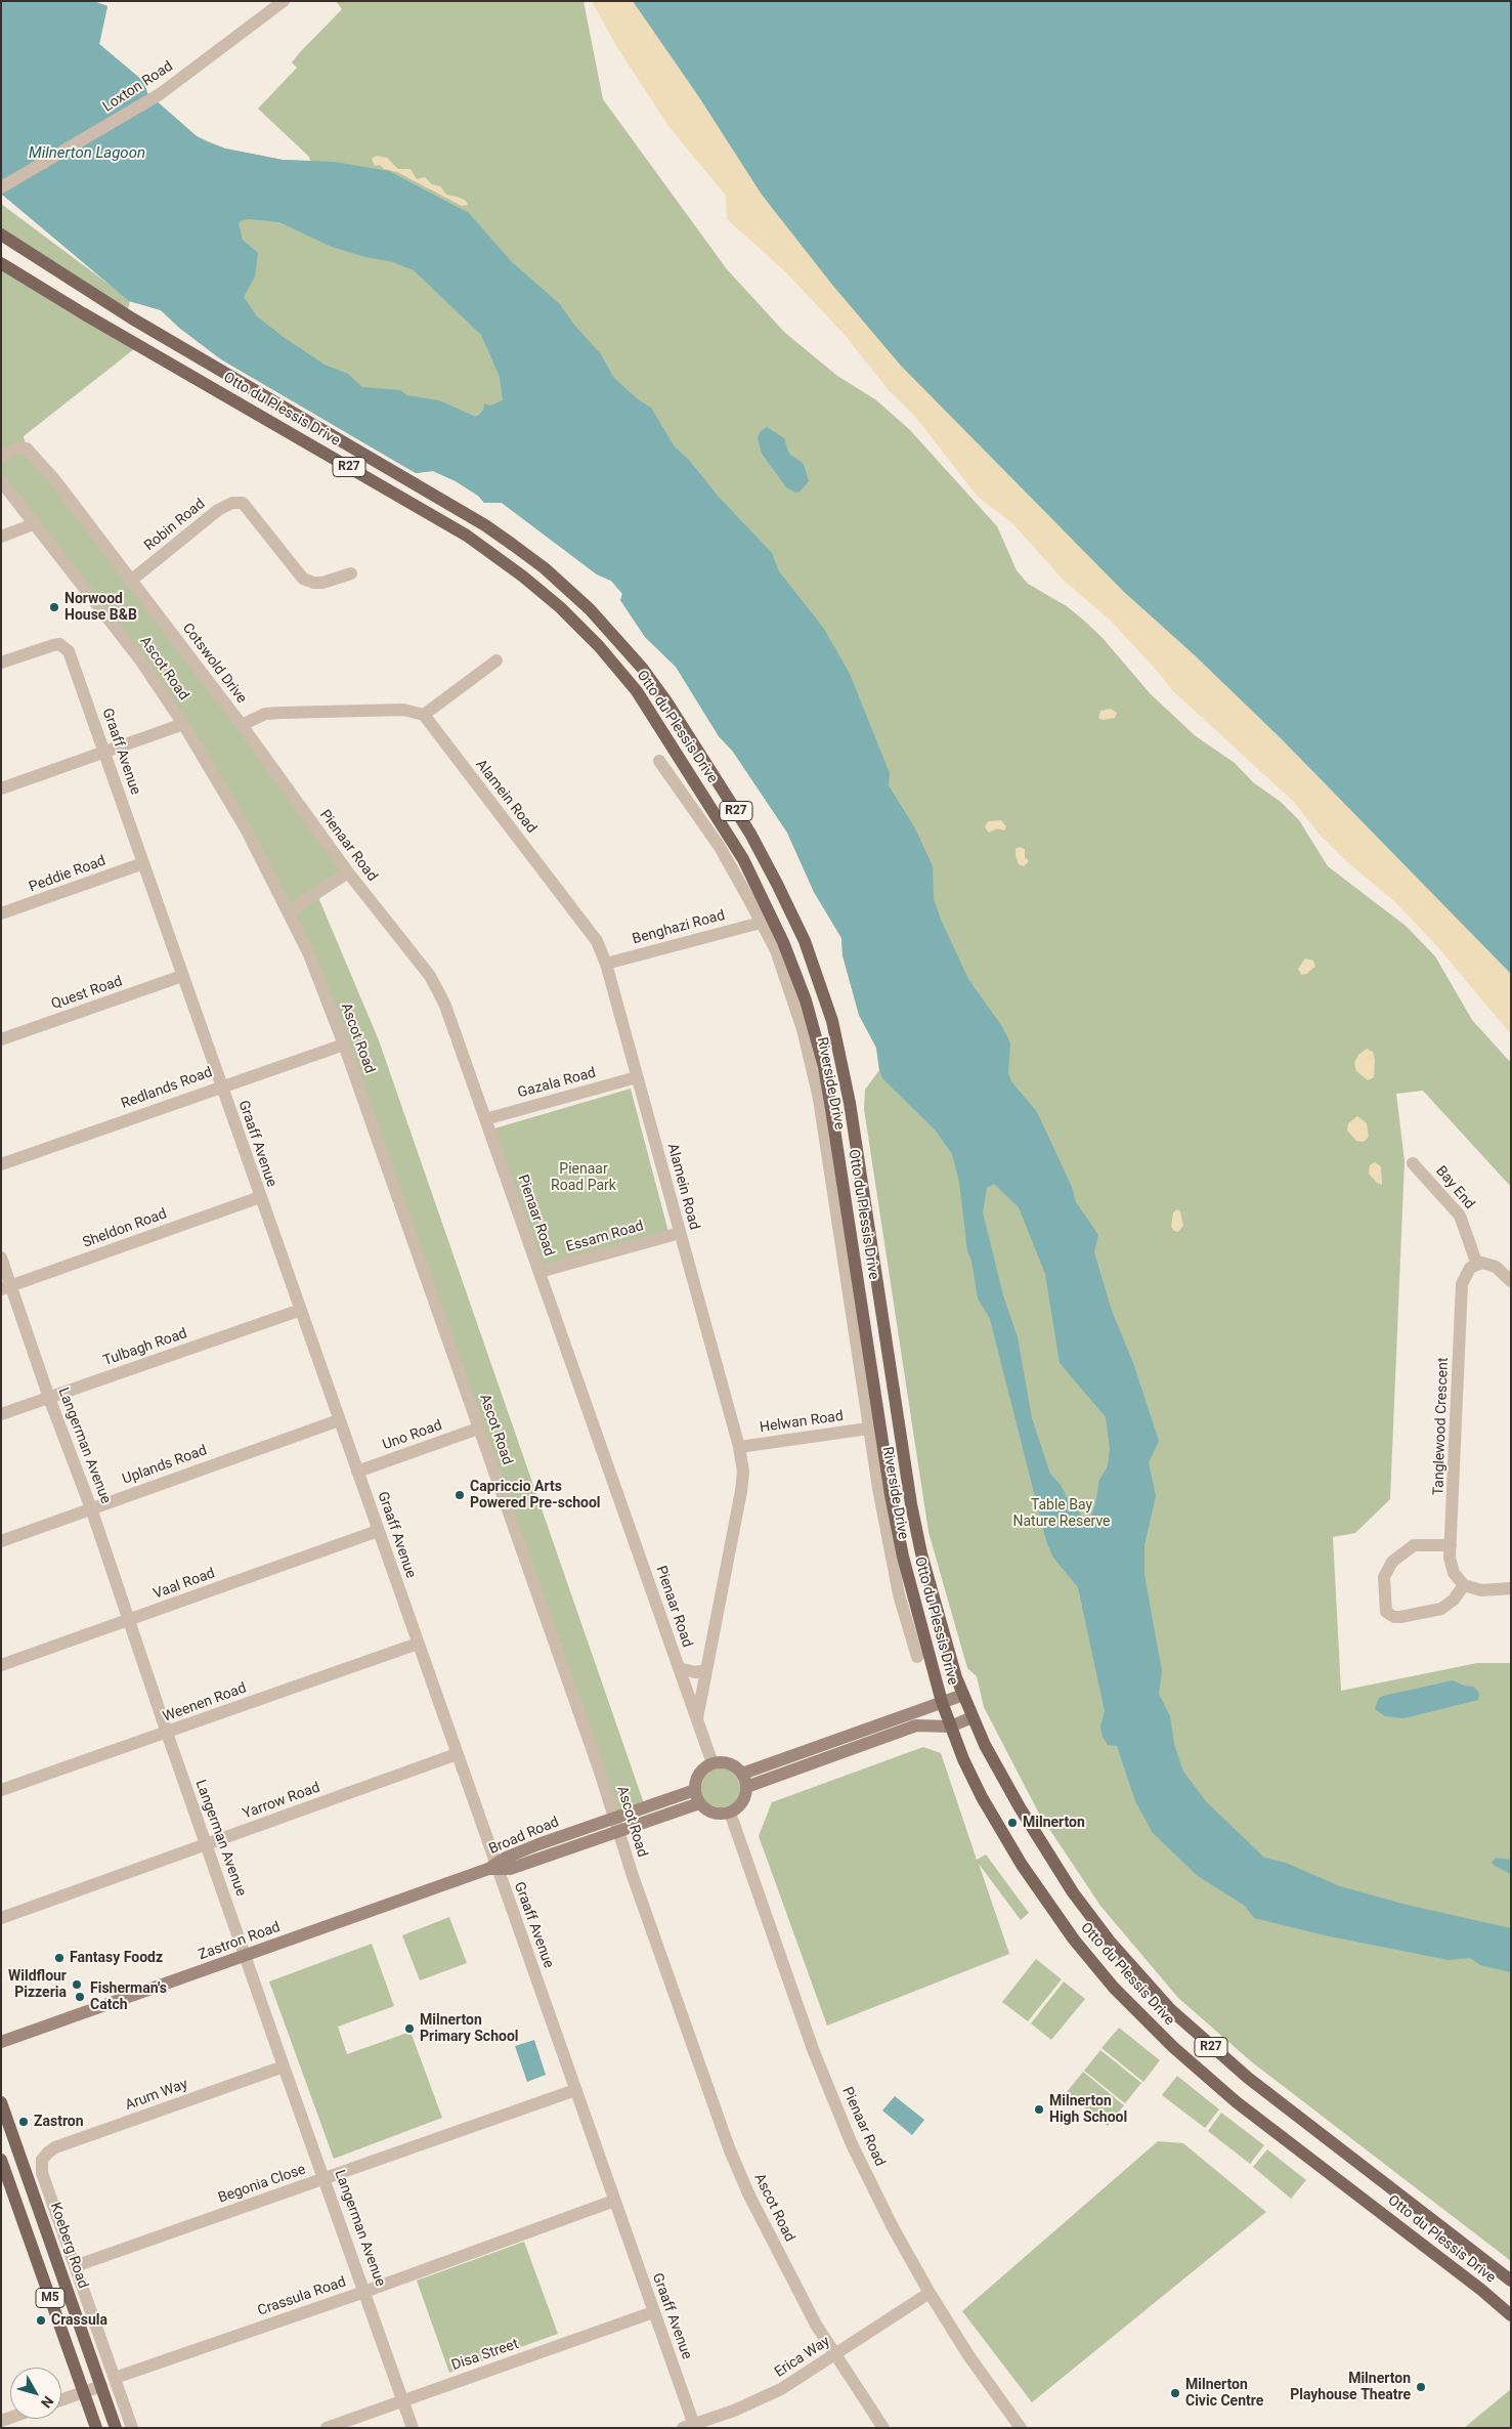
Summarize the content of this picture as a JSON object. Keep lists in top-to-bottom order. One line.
{"streets":{"main road":["Otto du Plessis Drive","R27","Koeberg Road","M5"],"street":["Loxton Road","Robin Road","Cotswold Drive","Ascot Road","Graaff Avenue","Alamein Road","Pienaar Road","Peddie Road","Benghazi Road","Quest Road","Gazala Road","Riverside Drive","Redlands Road","Bay End","Sheldon Road","Essam Road","Tulbagh Road","Helwan Road","Tanglewood Crescent","Uno Road","Langerman Avenue","Uplands Road","Vaal Road","Weenen Road","Yarrow Road","Broad Road","Zastron Road","Arum Way","Begonia Close","Crassula Road","Disa Street","Erica Way"]},"crossings":[["Robin Road","Cotswold Drive"],["Cotswold Drive","Alamein Road"],["Cotswold Drive","Pienaar Road"],["Ascot Road","Redlands Road"],["Ascot Road","Uno Road"],["Ascot Road","Broad Road"],["Ascot Road","Erica Way"],["Graaff Avenue","Peddie Road"],["Graaff Avenue","Quest Road"],["Graaff Avenue","Redlands Road"],["Graaff Avenue","Sheldon Road"],["Graaff Avenue","Tulbagh Road"],["Graaff Avenue","Uno Road"],["Graaff Avenue","Uplands Road"],["Graaff Avenue","Vaal Road"],["Graaff Avenue","Weenen Road"],["Graaff Avenue","Yarrow Road"],["Graaff Avenue","Broad Road"],["Graaff Avenue","Zastron Road"],["Graaff Avenue","Begonia Close"],["Graaff Avenue","Crassula Road"],["Graaff Avenue","Disa Street"],["Graaff Avenue","Erica Way"],["Alamein Road","Pienaar Road"],["Alamein Road","Benghazi Road"],["Alamein Road","Gazala Road"],["Alamein Road","Essam Road"],["Alamein Road","Helwan Road"],["Pienaar Road","Gazala Road"],["Pienaar Road","Essam Road"],["Pienaar Road","Broad Road"],["Pienaar Road","Erica Way"],["Benghazi Road","Riverside Drive"],["Riverside Drive","Helwan Road"],["Bay End","Tanglewood Crescent"],["Sheldon Road","Langerman Avenue"],["Tulbagh Road","Langerman Avenue"],["Langerman Avenue","Uplands Road"],["Langerman Avenue","Vaal Road"],["Langerman Avenue","Weenen Road"],["Langerman Avenue","Yarrow Road"],["Langerman Avenue","Zastron Road"],["Langerman Avenue","Arum Way"],["Langerman Avenue","Begonia Close"],["Langerman Avenue","Crassula Road"],["Langerman Avenue","Disa Street"],["Broad Road","Zastron Road"],["Arum Way","Begonia Close"]],"water":["Milnerton Lagoon"],"parks":["Pienaar Road Park","Table Bay Nature Reserve"],"places":["Norwood House B&B","Capriccio Arts Powered Pre-school","Milnerton","Fantasy Foodz","Wildflour Pizzeria","Fisherman's Catch","Milnerton Primary School","Milnerton High School","Zastron","Crassula","Milnerton Playhouse Theatre","Milnerton Civic Centre"],"north":"bottom right"}
